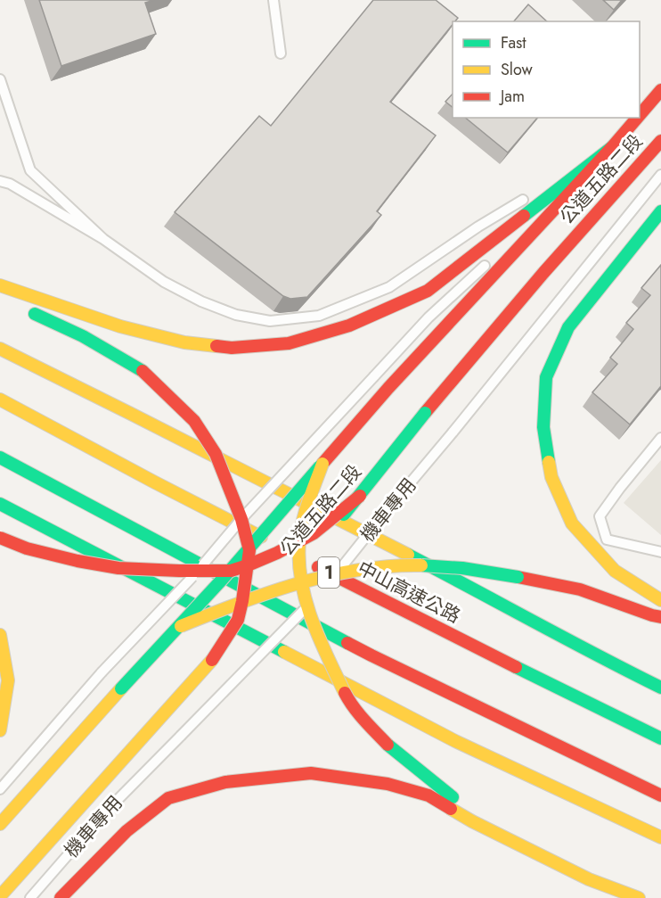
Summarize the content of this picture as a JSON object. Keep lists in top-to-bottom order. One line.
{"streets":{"main road":["公道五路二段","1","中山高速公路"],"lane":["機車專用"]},"legend":["Fast","Slow","Jam"]}
